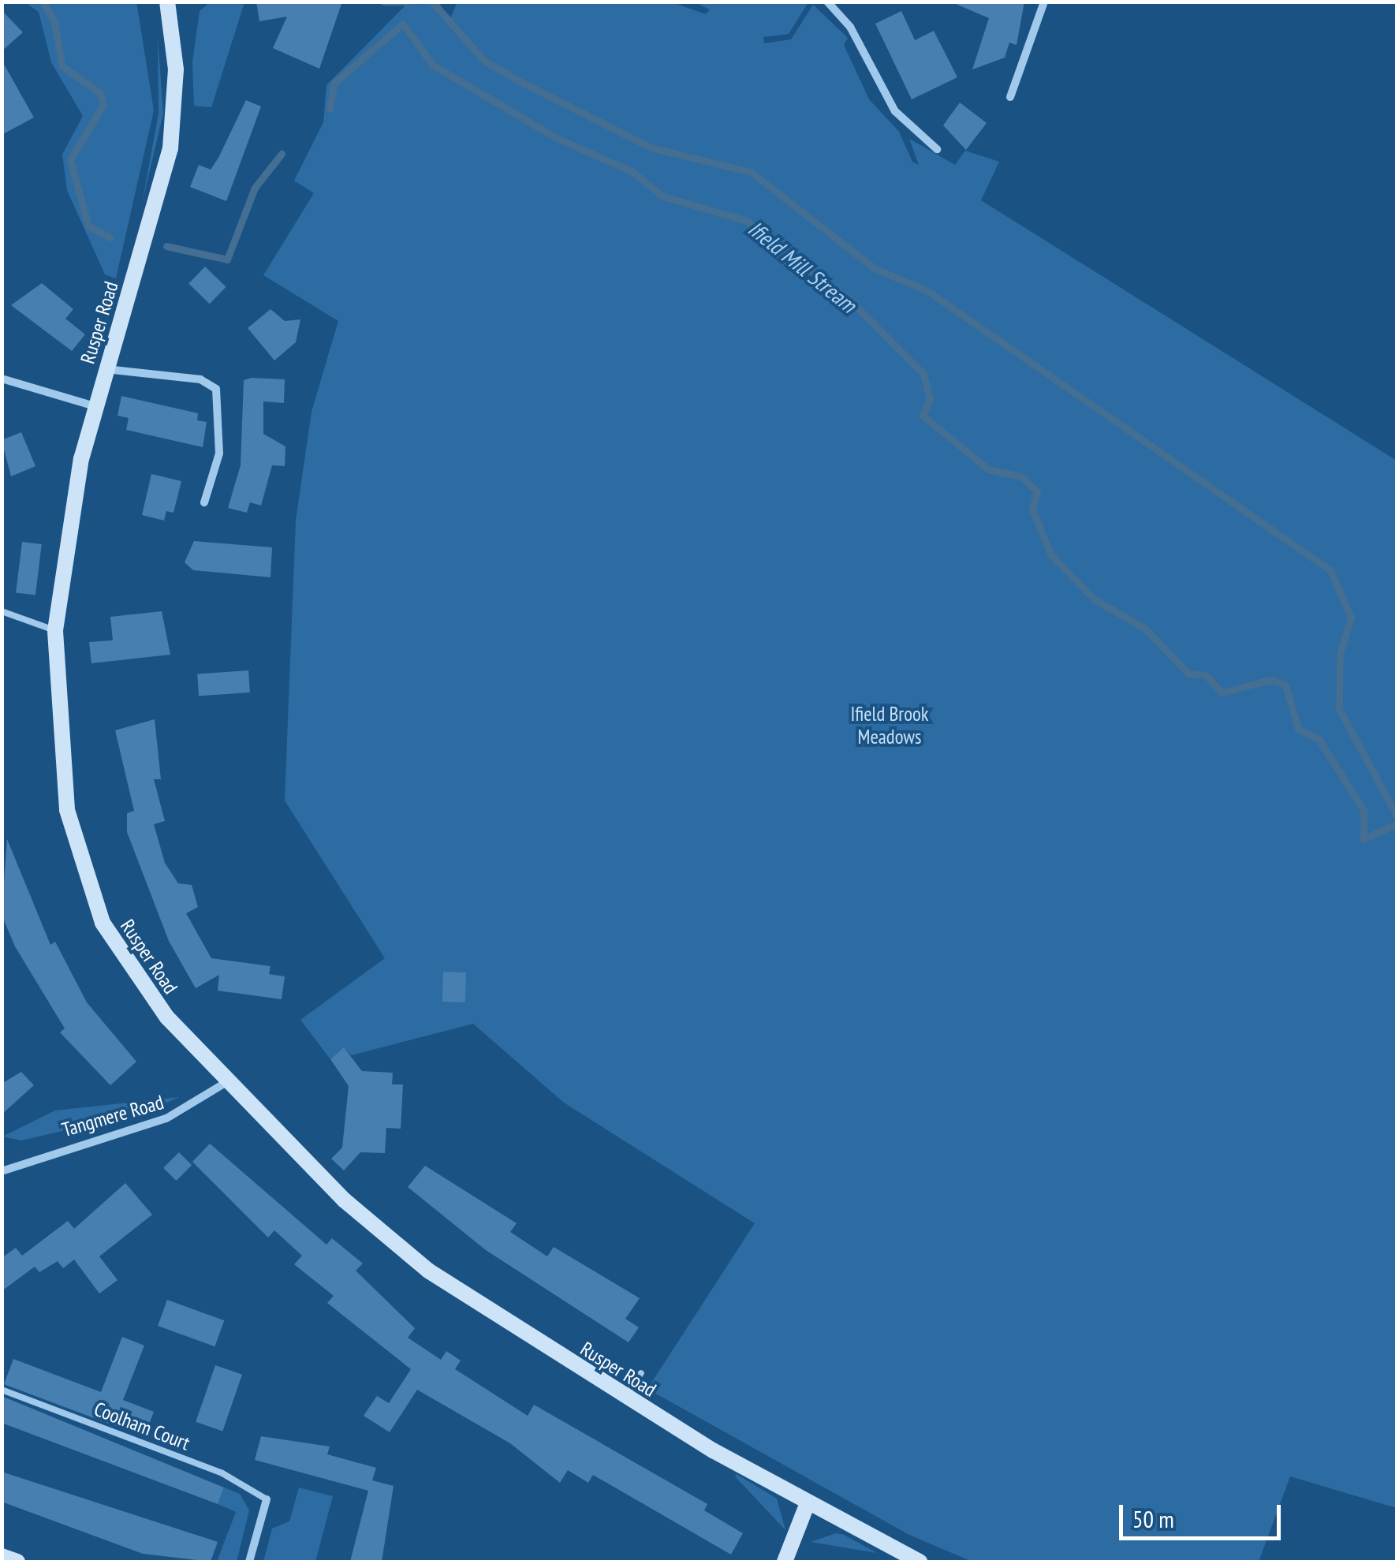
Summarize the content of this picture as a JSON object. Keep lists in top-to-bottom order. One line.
{"streets":{"street":["Rusper Road","Tangmere Road"],"lane":["Coolham Court"]},"crossings":[["Rusper Road","Tangmere Road"]],"water":["Ifield Mill Stream"],"parks":["Ifield Brook Meadows"],"scale_bar":"50 m"}
